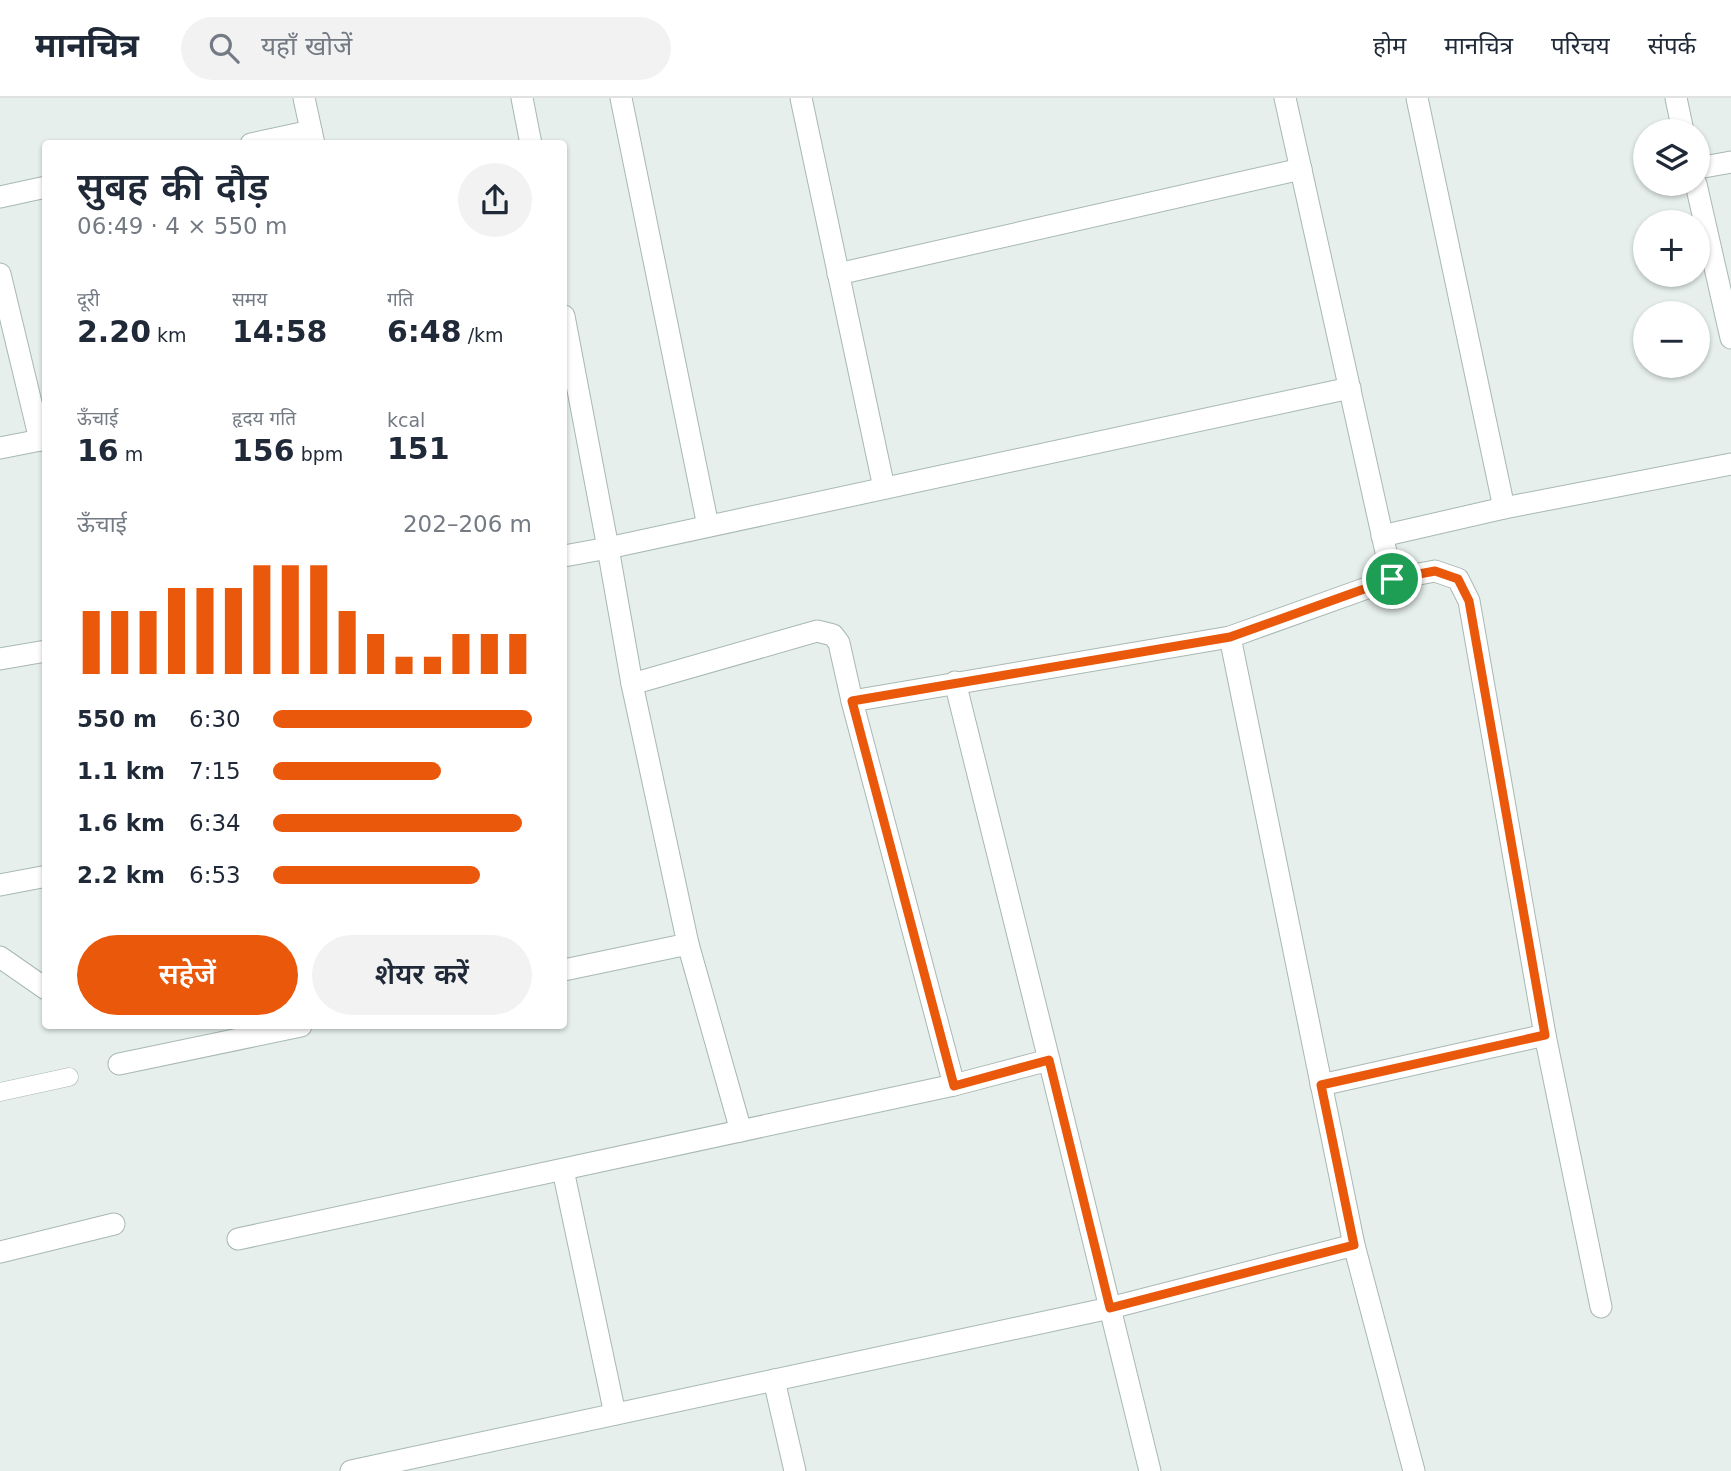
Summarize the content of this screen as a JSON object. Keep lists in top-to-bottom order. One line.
{"page":{"header":"मानचित्र","search":"यहाँ खोजें","nav":["होम","मानचित्र","परिचय","संपर्क"],"map_buttons":["+","−"],"heading":["सुबह की दौड़","06:49 · 4 × 550 m"],"stats":[["दूरी","2.20 km"],["समय","14:58"],["गति","6:48 /km"],["ऊँचाई","16 m"],["हृदय गति","156 bpm"],["kcal","151"]],"chart":["ऊँचाई","202–206 m"],"list":[{"name":"550 m","note":"6:30"},{"name":"1.1 km","note":"7:15"},{"name":"1.6 km","note":"6:34"},{"name":"2.2 km","note":"6:53"}],"buttons":["सहेजें","शेयर करें"]}}
